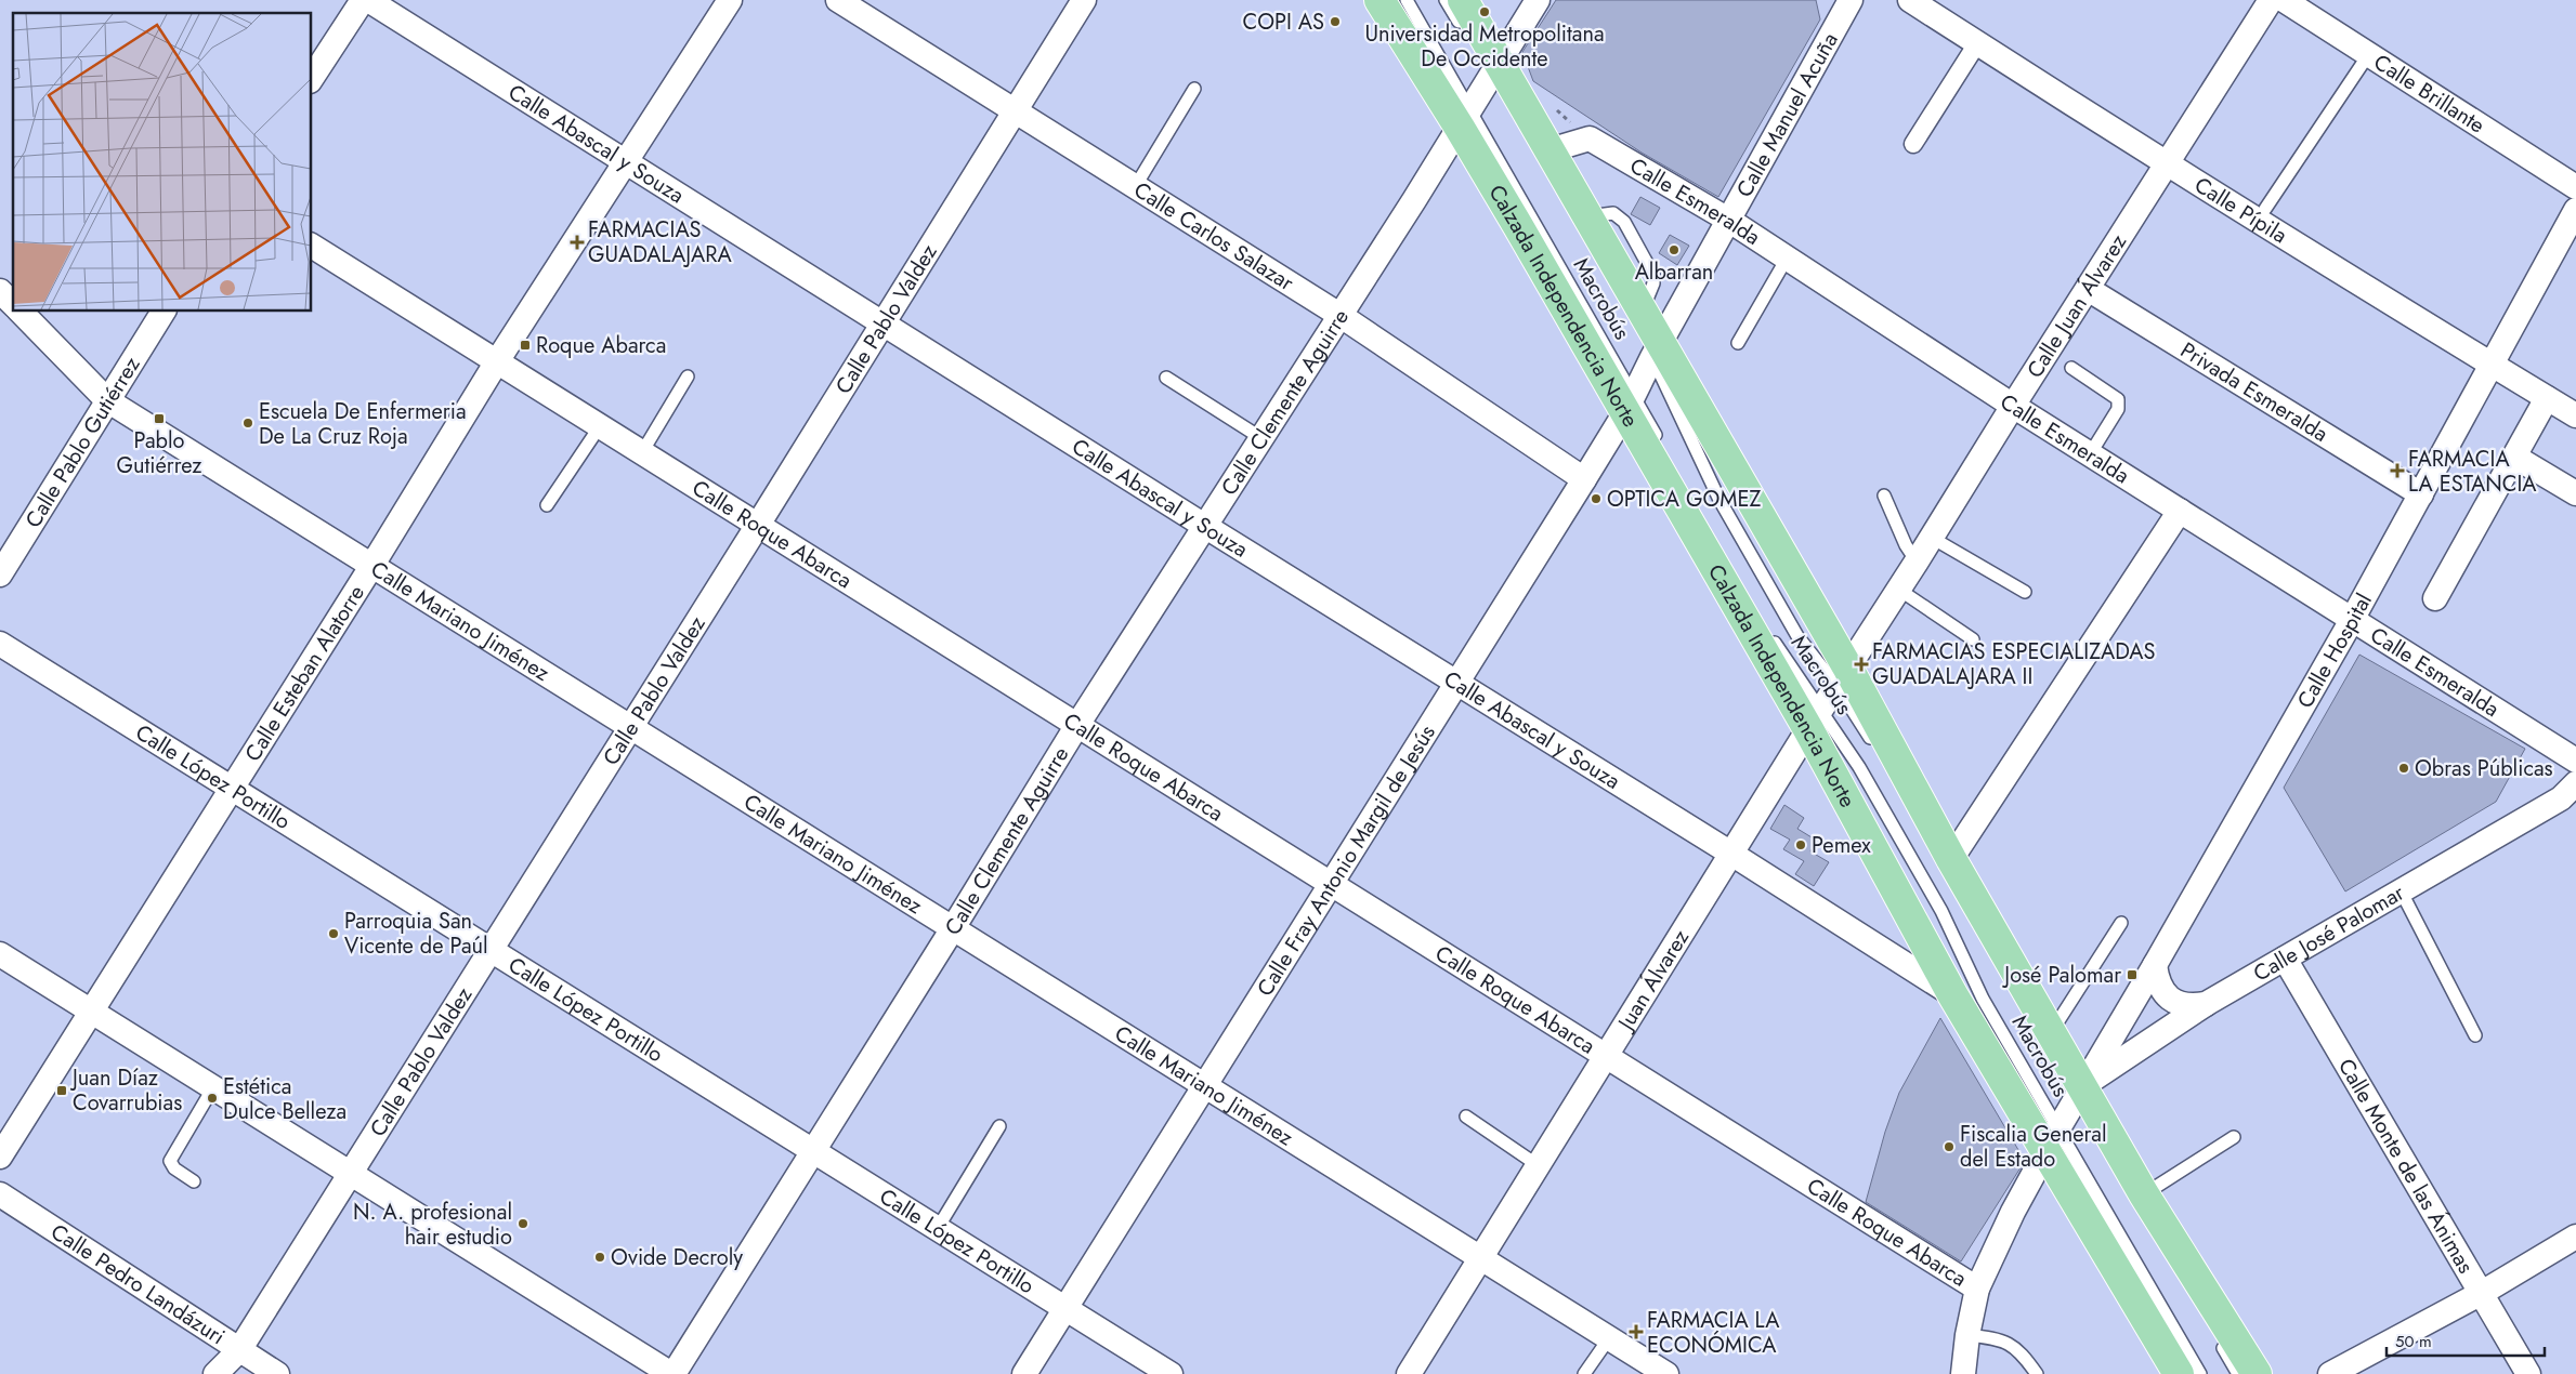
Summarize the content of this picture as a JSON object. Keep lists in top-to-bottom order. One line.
{"streets":{"main road":["Calzada Independencia Norte"],"street":["Calle Brillante","Calle Manuel Acuña","Calle Abascal y Souza","Calle Esmeralda","Calle Pípila","Calle Carlos Salazar","Calle Juan Álvarez","Calle Pablo Valdez","Privada Esmeralda","Calle Clemente Aguirre","Calle Pablo Gutiérrez","Calle Roque Abarca","Calle Mariano Jiménez","Calle Hospital","Calle Esteban Alatorre","Calle López Portillo","Calle Fray Antonio Margil de Jesús","Calle José Palomar","Juan Álvarez","Calle Monte de las Ánimas","Calle Pedro Landázuri"],"lane":["Macrobús"]},"crossings":[["Calle Manuel Acuña","Calle Esmeralda"],["Calle Manuel Acuña","Calle Fray Antonio Margil de Jesús"],["Calle Abascal y Souza","Calzada Independencia Norte"],["Calle Abascal y Souza","Calle Pablo Valdez"],["Calle Abascal y Souza","Calle Clemente Aguirre"],["Calle Abascal y Souza","Calle Esteban Alatorre"],["Calle Abascal y Souza","Calle Fray Antonio Margil de Jesús"],["Calle Abascal y Souza","Juan Álvarez"],["Calle Esmeralda","Calle Juan Álvarez"],["Calle Esmeralda","Calle Hospital"],["Calle Pípila","Calle Juan Álvarez"],["Calle Pípila","Calle Hospital"],["Calle Carlos Salazar","Calle Pablo Valdez"],["Calle Carlos Salazar","Calle Clemente Aguirre"],["Calle Carlos Salazar","Calle Fray Antonio Margil de Jesús"],["Macrobús","Calzada Independencia Norte"],["Macrobús","Calle Juan Álvarez"],["Macrobús","Calle Hospital"],["Macrobús","Calle José Palomar"],["Macrobús","Juan Álvarez"],["Calzada Independencia Norte","Calle Clemente Aguirre"],["Calzada Independencia Norte","Calle Hospital"],["Calzada Independencia Norte","Calle Fray Antonio Margil de Jesús"],["Calzada Independencia Norte","Juan Álvarez"],["Calle Juan Álvarez","Privada Esmeralda"],["Calle Juan Álvarez","Juan Álvarez"],["Calle Pablo Valdez","Calle Roque Abarca"],["Calle Pablo Valdez","Calle Mariano Jiménez"],["Calle Pablo Valdez","Calle López Portillo"],["Calle Pablo Valdez","Calle Pedro Landázuri"],["Privada Esmeralda","Calle Hospital"],["Calle Clemente Aguirre","Calle Roque Abarca"],["Calle Clemente Aguirre","Calle Mariano Jiménez"],["Calle Clemente Aguirre","Calle López Portillo"],["Calle Pablo Gutiérrez","Calle Mariano Jiménez"],["Calle Roque Abarca","Calle Hospital"],["Calle Roque Abarca","Calle Esteban Alatorre"],["Calle Roque Abarca","Calle Fray Antonio Margil de Jesús"],["Calle Roque Abarca","Juan Álvarez"],["Calle Mariano Jiménez","Calle Esteban Alatorre"],["Calle Mariano Jiménez","Calle Fray Antonio Margil de Jesús"],["Calle Mariano Jiménez","Juan Álvarez"],["Calle Hospital","Calle José Palomar"],["Calle Esteban Alatorre","Calle López Portillo"],["Calle López Portillo","Calle Fray Antonio Margil de Jesús"],["Calle José Palomar","Calle Monte de las Ánimas"]],"places":{"other":["Universidad Metropolitana De Occidente","COPI AS","Albarran","Escuela De Enfermeria De La Cruz Roja","OPTICA GOMEZ","Obras Públicas","Pemex","Parroquia San Vicente de Paúl","Estética Dulce Belleza","Fiscalia General del Estado","N. A. profesional hair estudio","Ovide Decroly"],"health":["FARMACIAS GUADALAJARA","FARMACIA LA ESTANCIA","FARMACIAS ESPECIALIZADAS GUADALAJARA II","FARMACIA LA ECONÓMICA"],"transit":["Roque Abarca","Pablo Gutiérrez","José Palomar","Juan Díaz Covarrubias"]},"scale_bar":"50 m"}
